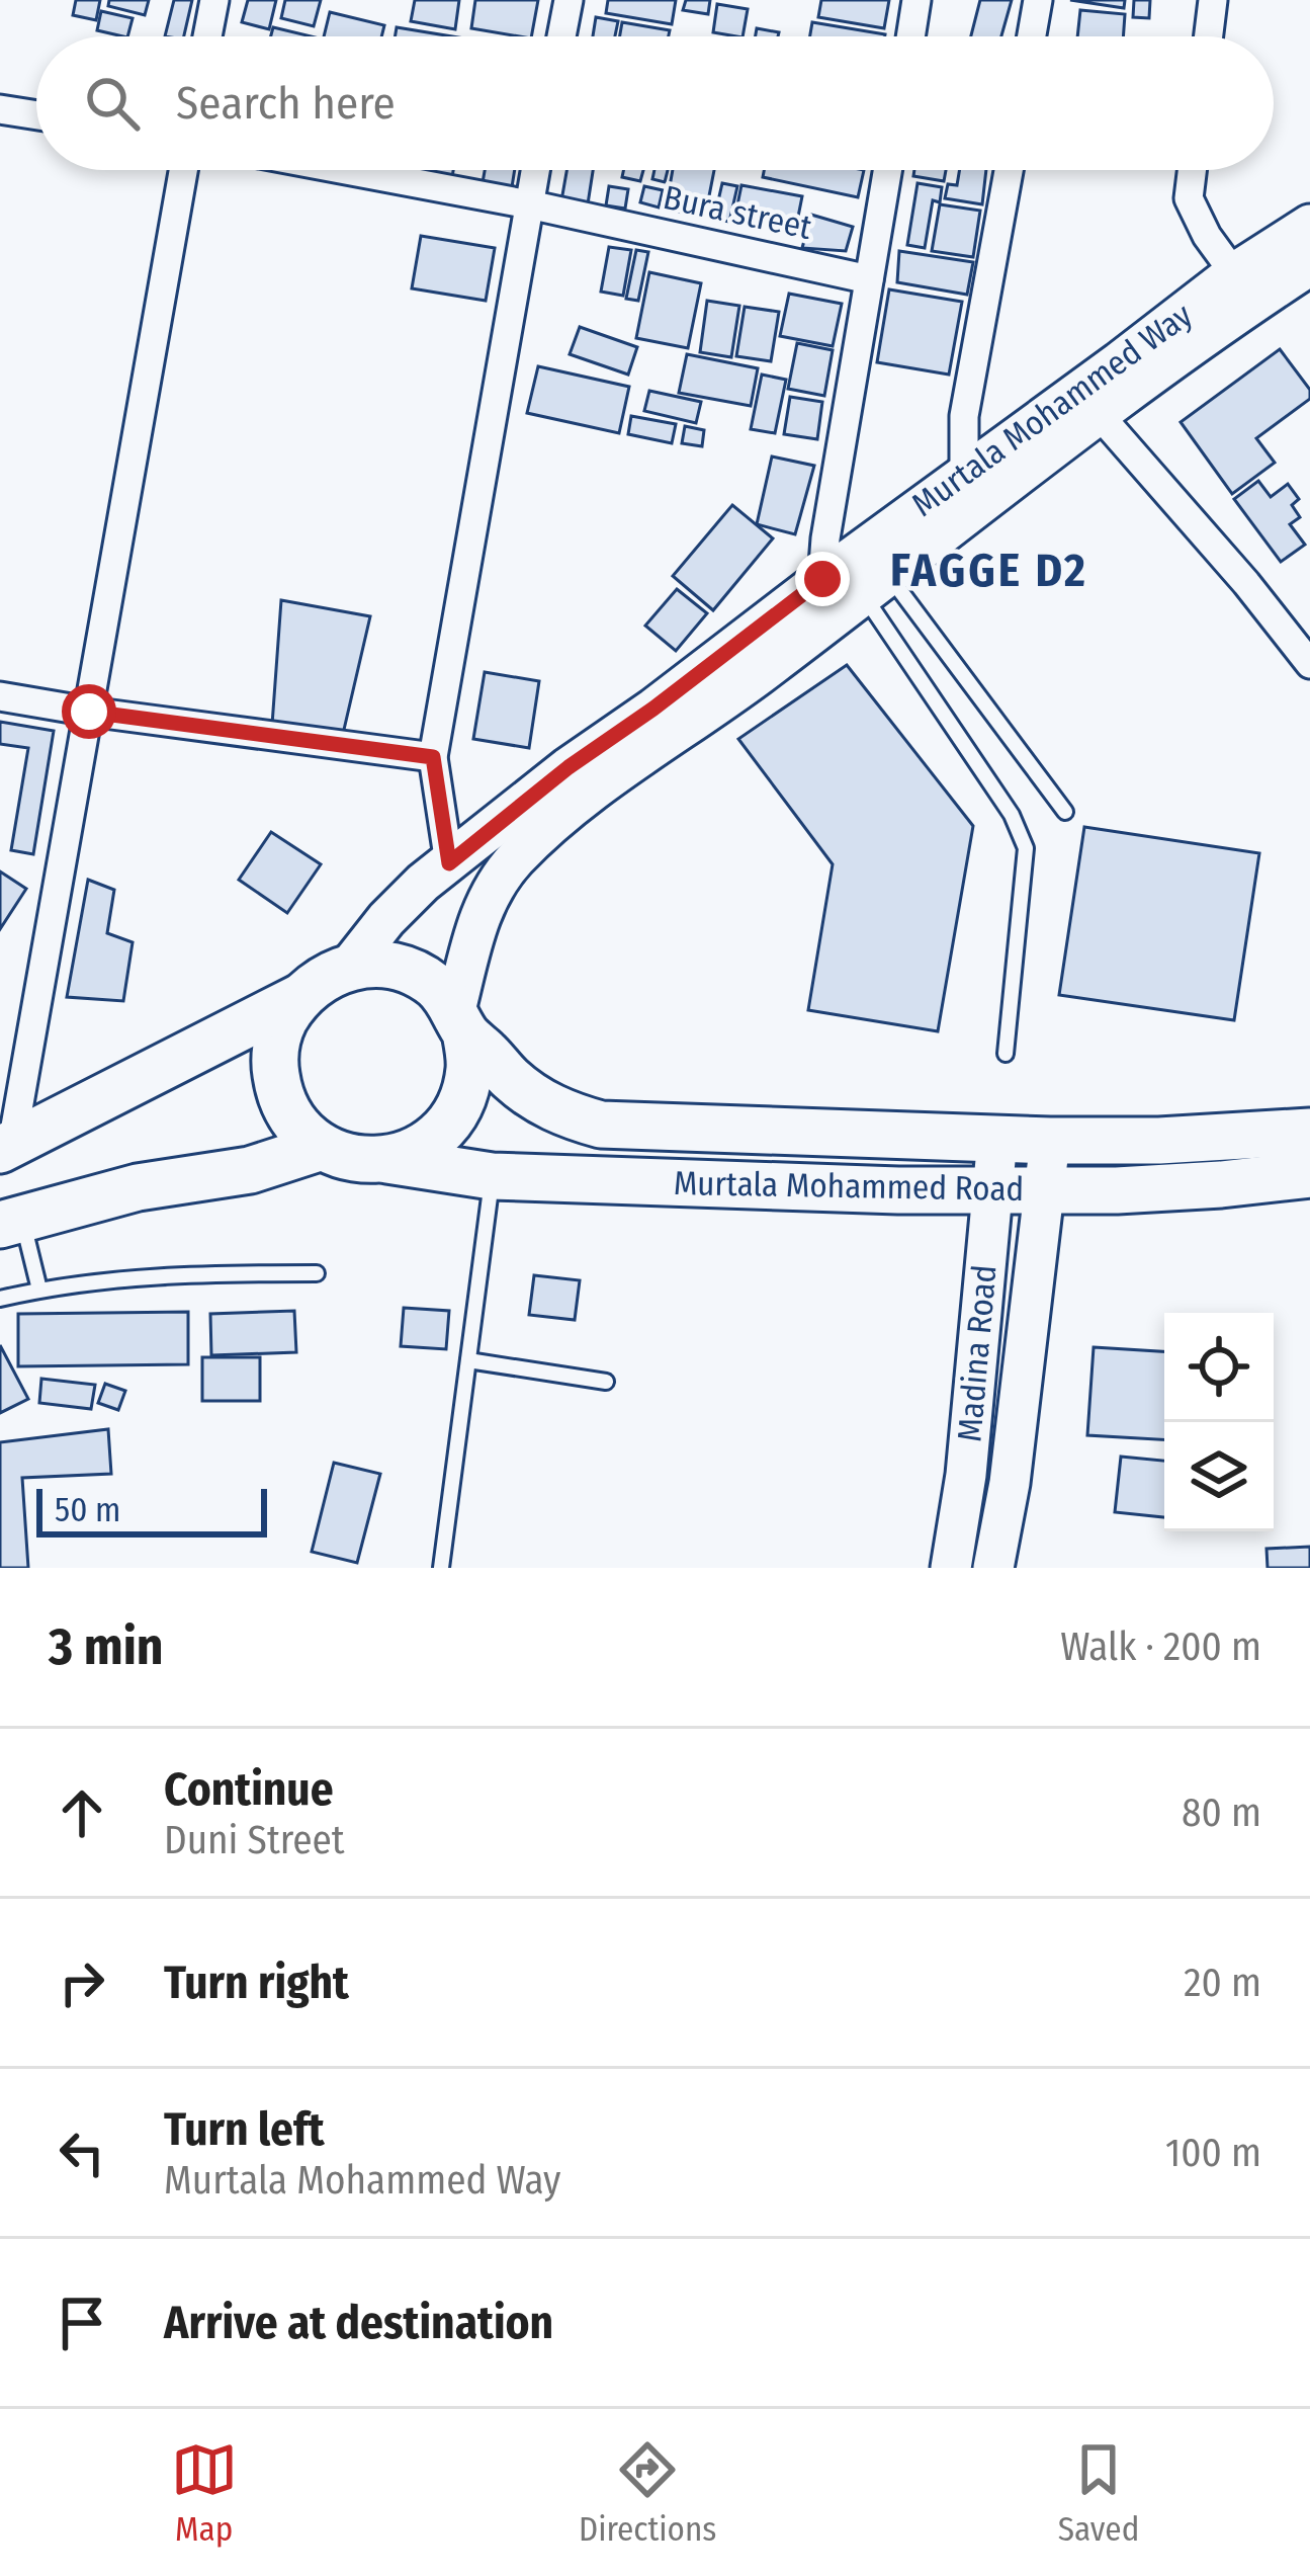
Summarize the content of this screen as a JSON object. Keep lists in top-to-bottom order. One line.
{"streets":{"highway":["Murtala Mohammed Road"],"main road":["Murtala Mohammed Way","Madina Road"],"street":["Bura street"]},"crossings":[["Murtala Mohammed Way","Murtala Mohammed Road"],["Murtala Mohammed Road","Madina Road"]],"districts":["FAGGE D2"],"scale_bar":"50 m","page":{"search":"Search here","scale":"50 m","heading":["3 min","Walk · 200 m"],"list":[["Continue","Duni Street","80 m"],["Turn right","20 m"],["Turn left","Murtala Mohammed Way","100 m"],"Arrive at destination"],"nav":["Map","Directions","Saved"]}}
